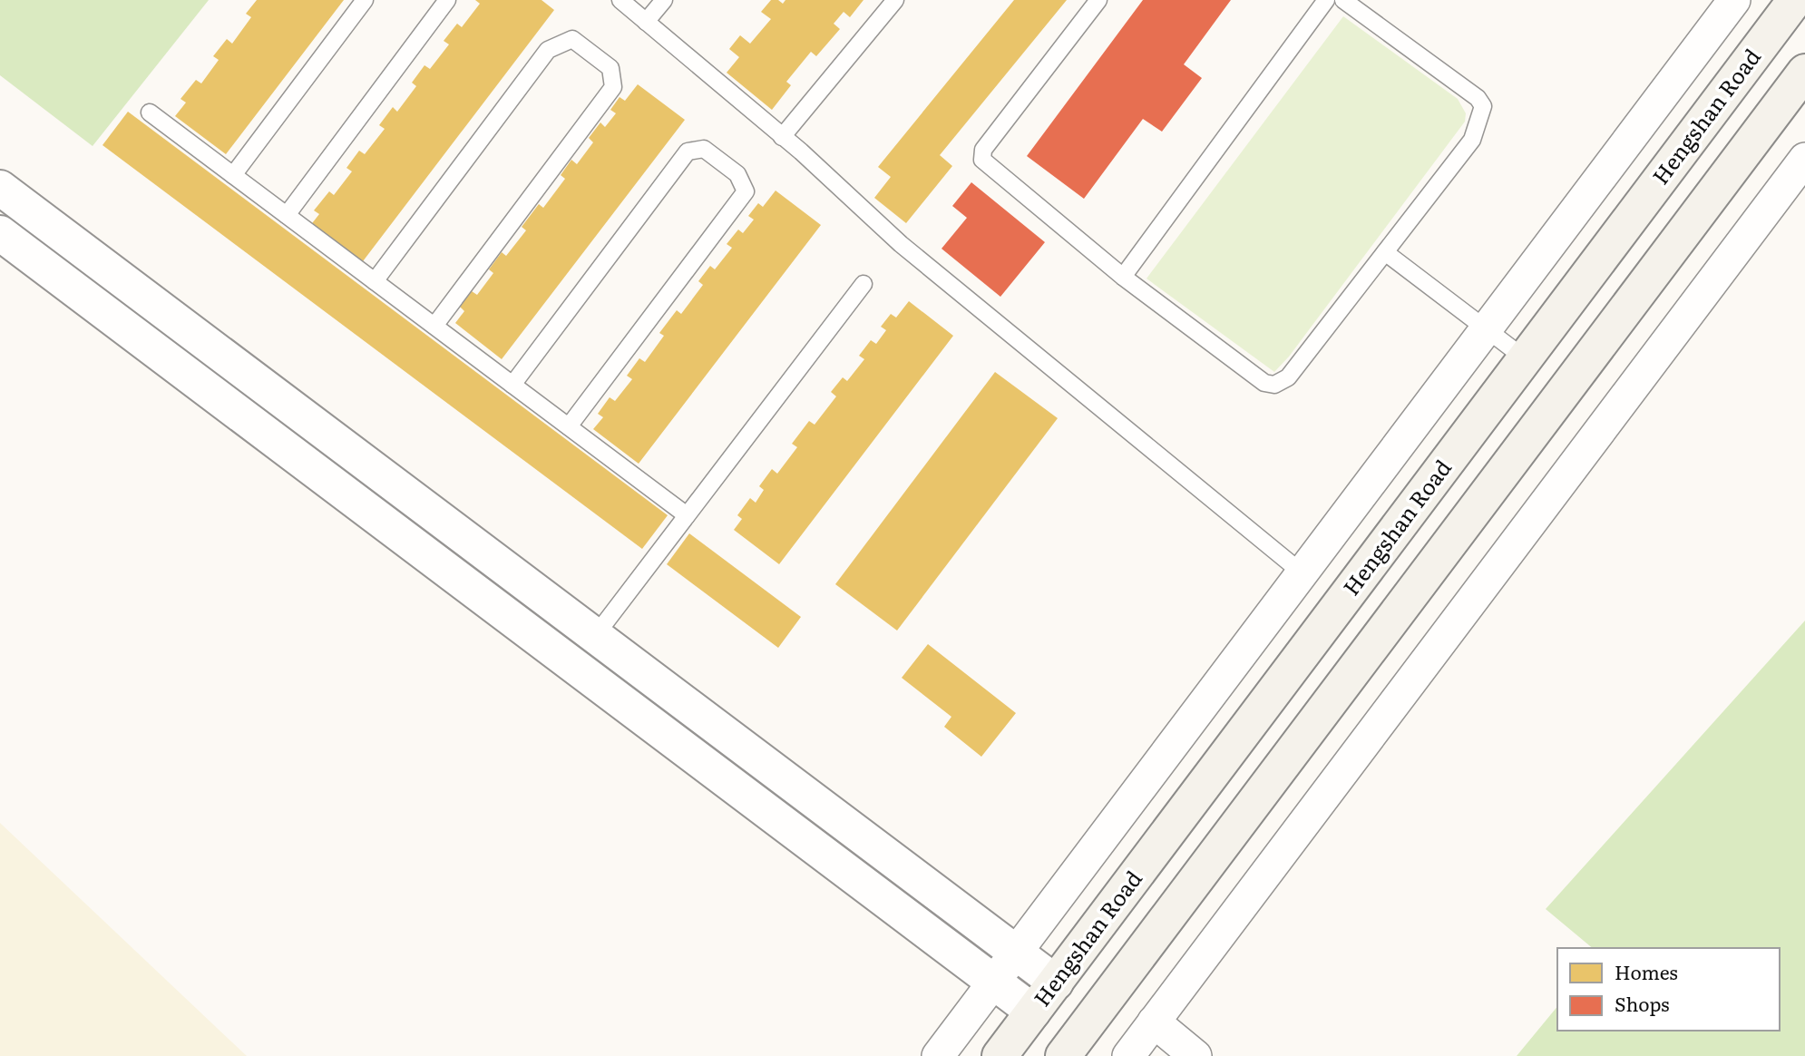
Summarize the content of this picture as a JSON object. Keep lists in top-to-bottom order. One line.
{"streets":{"main road":["Hengshan Road"]},"legend":["Homes","Shops"]}
